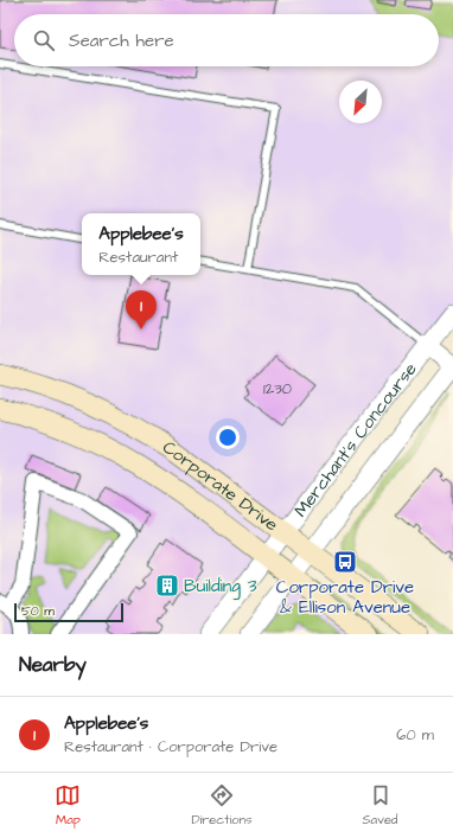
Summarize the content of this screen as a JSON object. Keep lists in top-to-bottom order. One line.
{"streets":{"main road":["Corporate Drive"],"street":["Merchant's Concourse"]},"crossings":[["Merchant's Concourse","Corporate Drive"]],"places":{"bus stop":["Corporate Drive & Ellison Avenue"],"building":["Building 3"]},"house_numbers":["1230"],"scale_bar":"50 m","north":"bottom left","page":{"search":"Search here","popup":["Applebee's","Restaurant"],"pins":"1","scale":"50 m","heading":"Nearby","list":[{"mark":"1","name":"Applebee's","note":"Restaurant · Corporate Drive","value":"60 m"}],"nav":["Map","Directions","Saved"]}}
